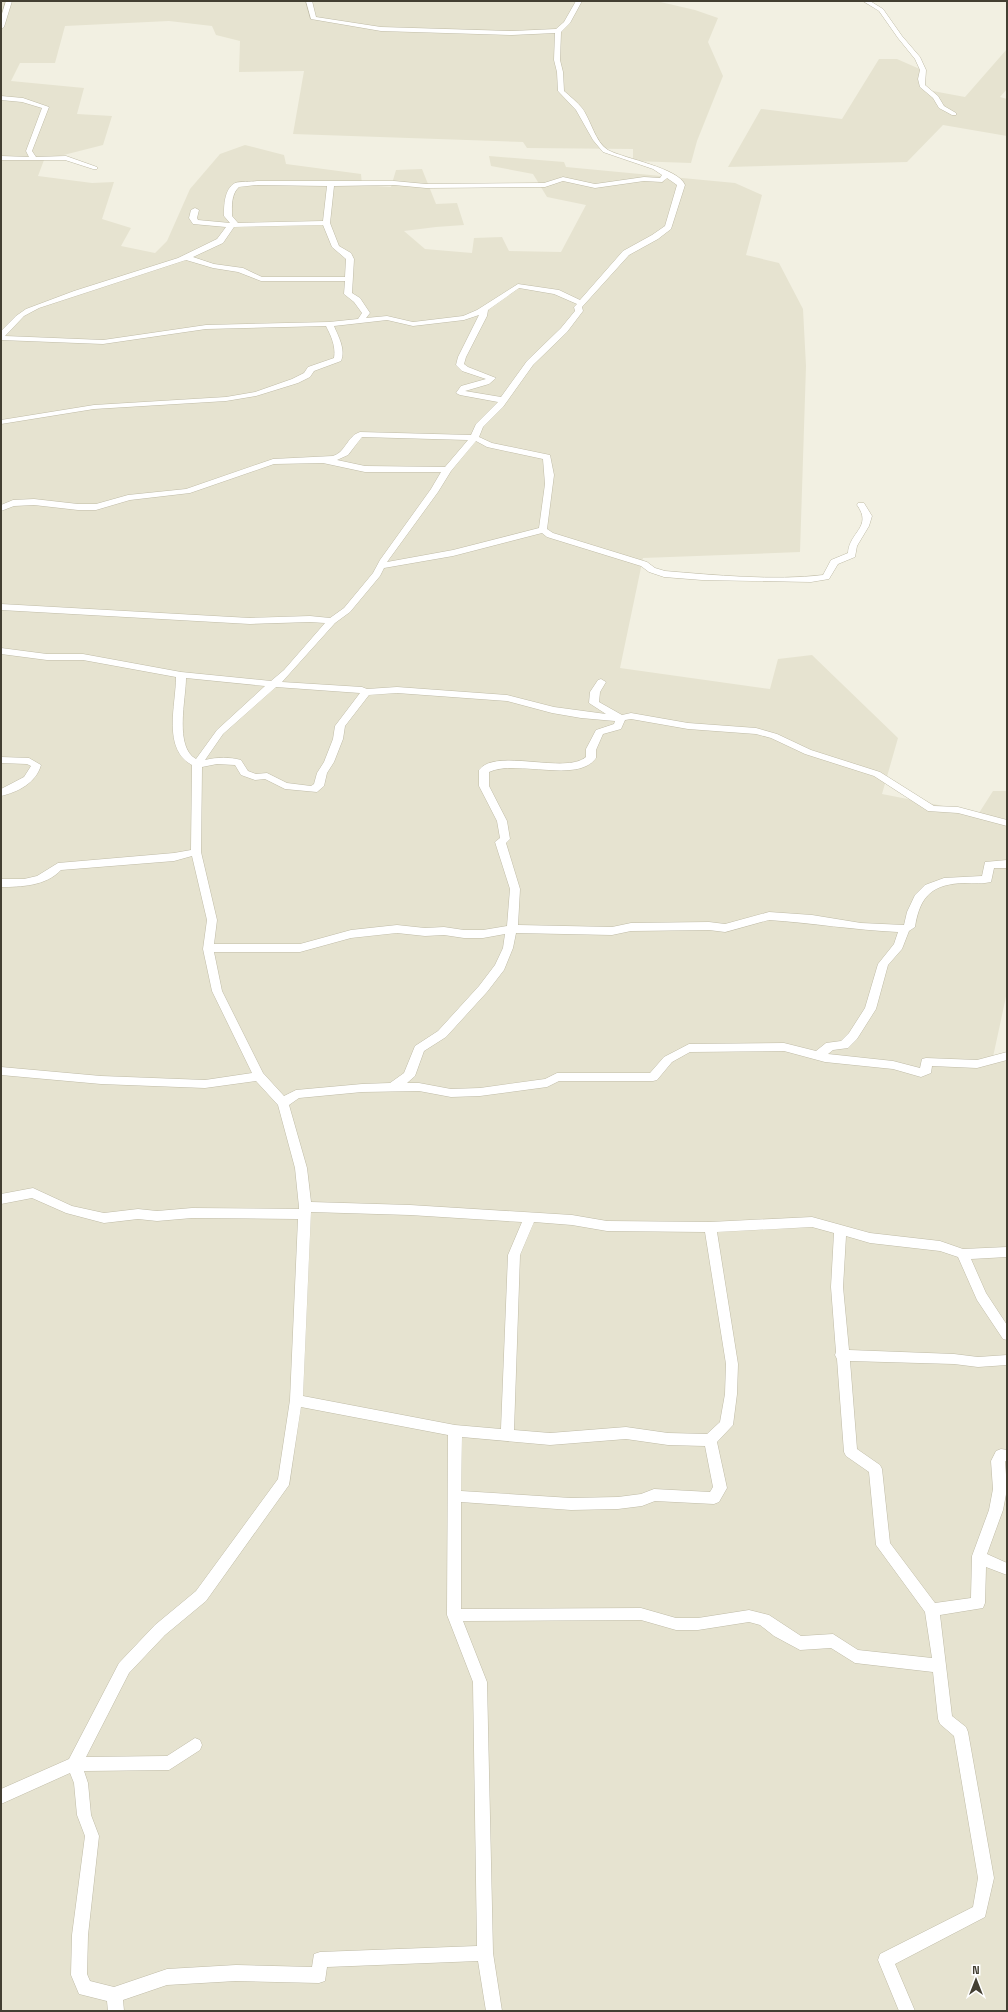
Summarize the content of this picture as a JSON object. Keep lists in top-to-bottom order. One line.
{"north":"top"}
